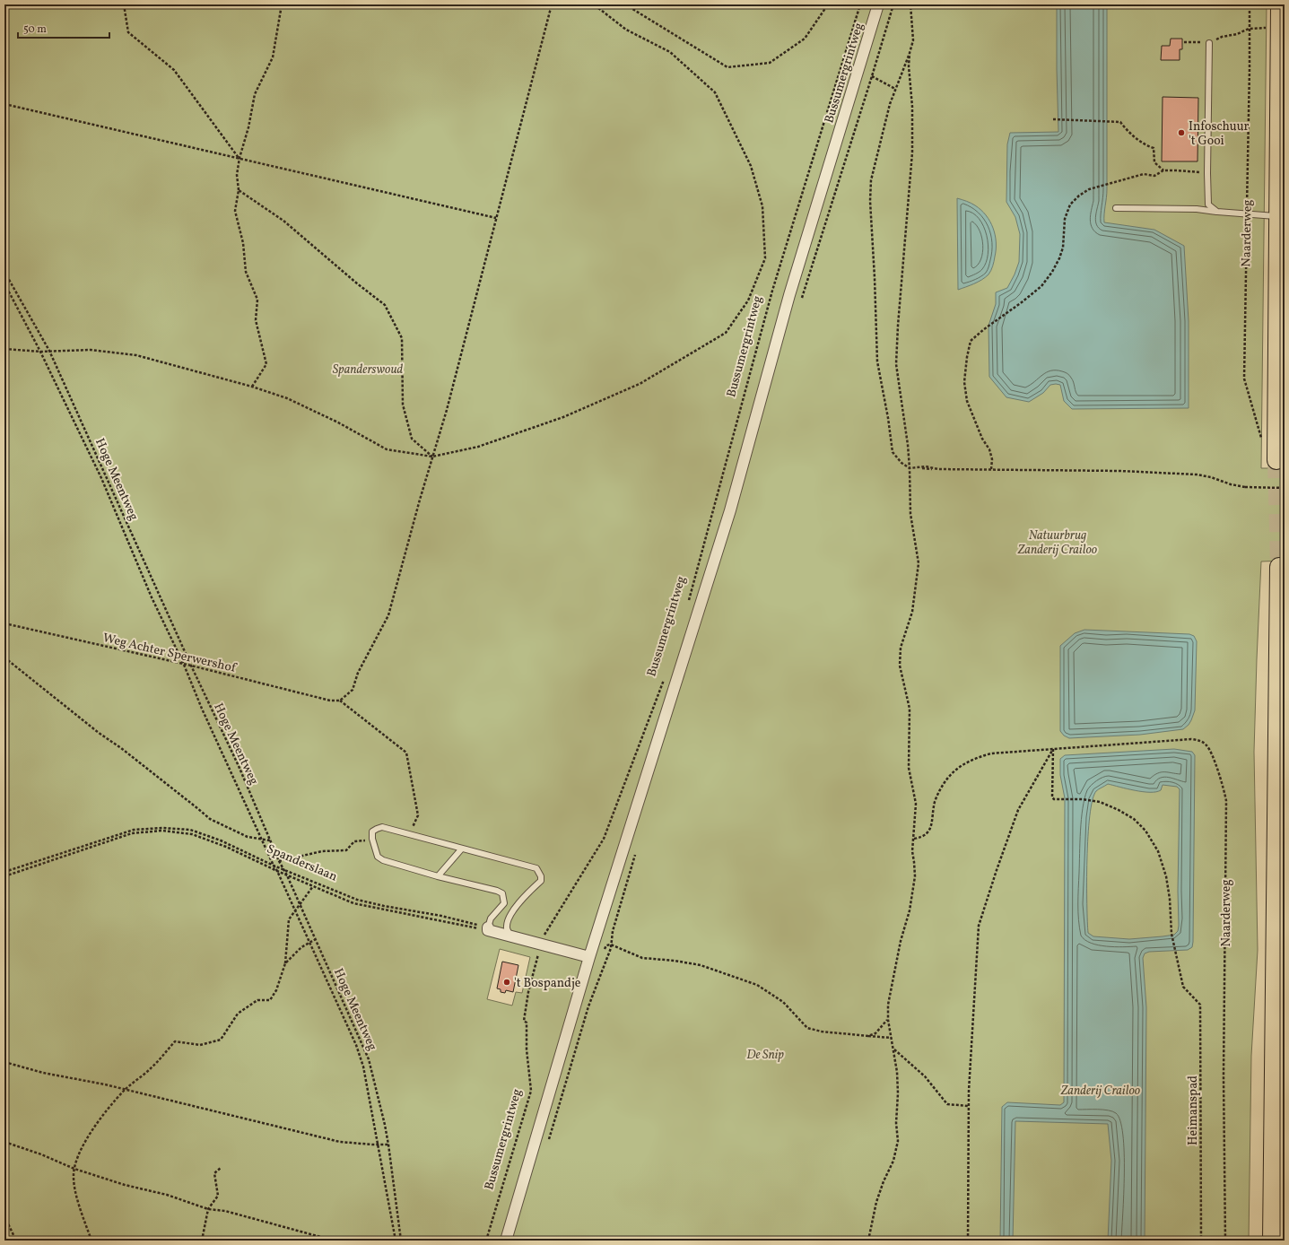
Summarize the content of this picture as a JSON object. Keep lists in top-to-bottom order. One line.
{"streets":{"street":["Bussumergrintweg"],"path":["Naarderweg","Hoge Meentweg","Weg Achter Sperwershof","Spanderslaan","Heimanspad"]},"crossings":[["Naarderweg","Heimanspad"],["Hoge Meentweg","Weg Achter Sperwershof"],["Hoge Meentweg","Spanderslaan"]],"parks":["Spanderswoud","Natuurbrug Zanderij Crailoo","De Snip","Zanderij Crailoo"],"places":["Infoschuur 't Gooi","'t Bospandje"],"scale_bar":"50 m"}
